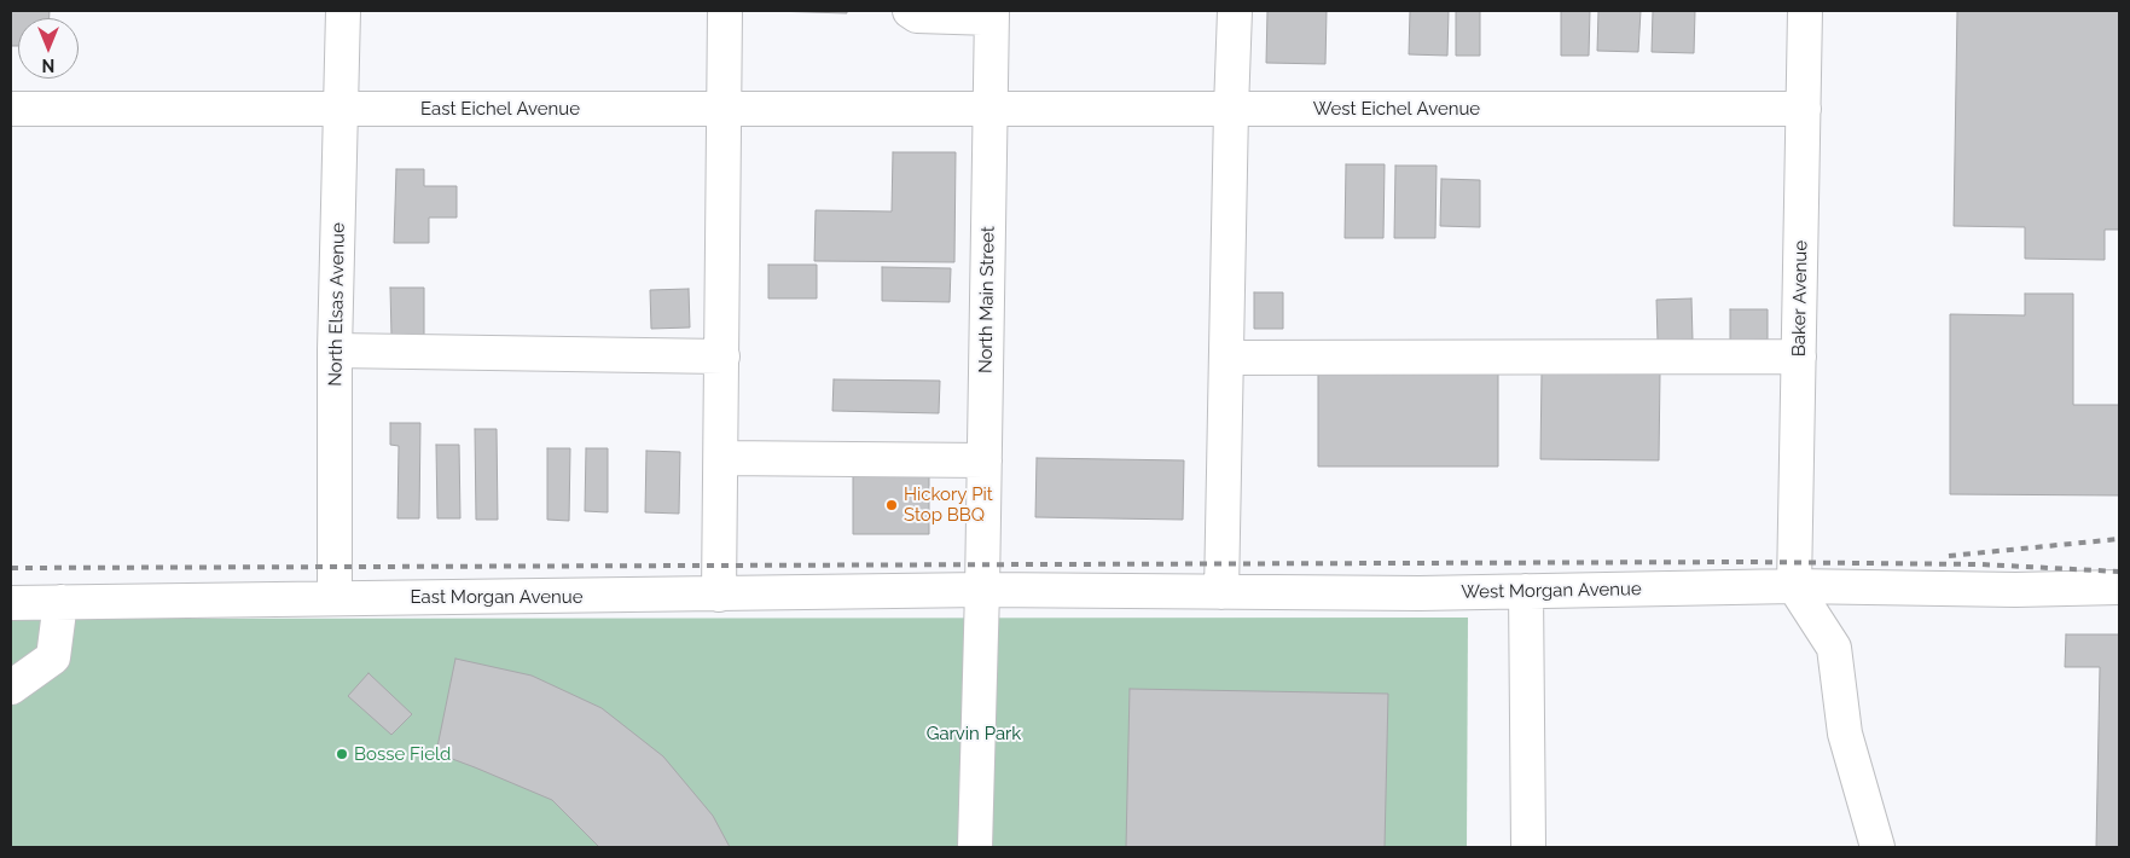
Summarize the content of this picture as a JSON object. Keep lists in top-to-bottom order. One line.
{"streets":{"street":["East Eichel Avenue","West Eichel Avenue","Baker Avenue","North Main Street","North Elsas Avenue","West Morgan Avenue","East Morgan Avenue"]},"crossings":[["East Eichel Avenue","West Eichel Avenue"],["East Eichel Avenue","North Main Street"],["East Eichel Avenue","North Elsas Avenue"],["West Eichel Avenue","Baker Avenue"],["West Eichel Avenue","North Main Street"],["Baker Avenue","West Morgan Avenue"],["North Main Street","West Morgan Avenue"],["North Main Street","East Morgan Avenue"],["North Elsas Avenue","East Morgan Avenue"],["West Morgan Avenue","East Morgan Avenue"]],"parks":["Garvin Park"],"places":["Hickory Pit Stop BBQ","Bosse Field"],"north":"bottom"}
